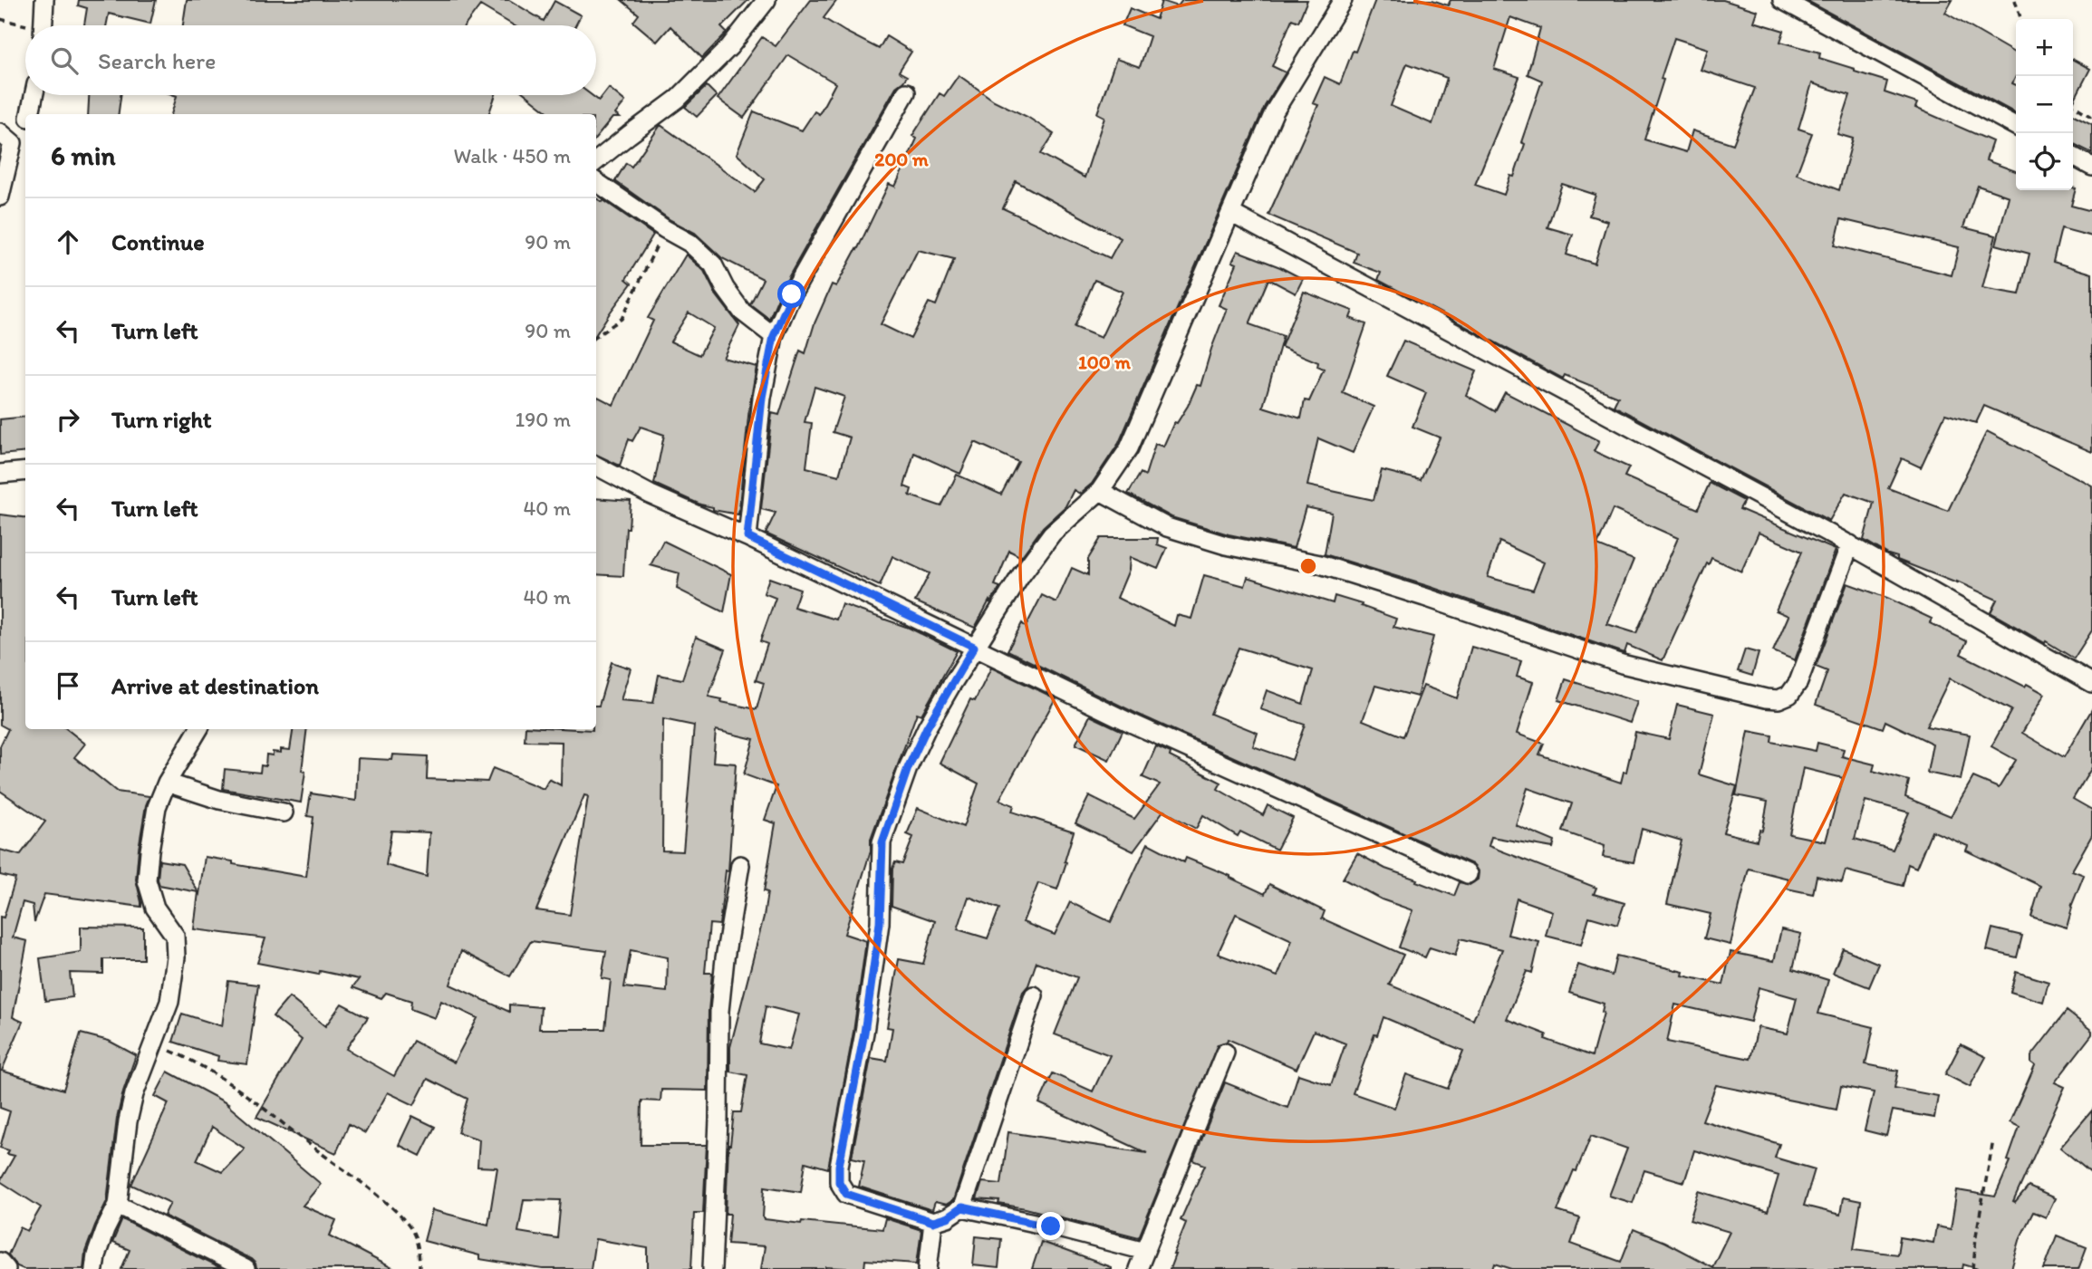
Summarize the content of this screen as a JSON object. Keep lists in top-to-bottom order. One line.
{"page":{"map_buttons":["+","−"],"search":"Search here","heading":["6 min","Walk · 450 m"],"list":[["Continue","90 m"],["Turn left","90 m"],["Turn right","190 m"],["Turn left","40 m"],["Turn left","40 m"],"Arrive at destination"]},"rings":["200 m","100 m"]}
